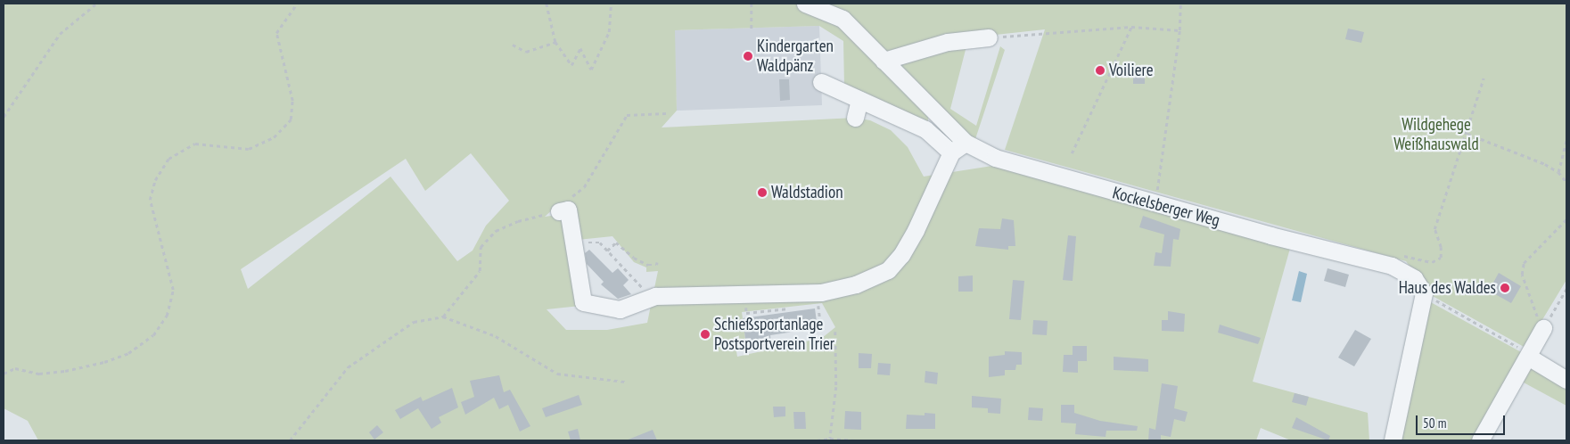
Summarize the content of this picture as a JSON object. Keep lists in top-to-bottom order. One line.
{"streets":{"street":["Kockelsberger Weg"]},"parks":["Wildgehege Weißhauswald"],"places":["Kindergarten Waldpänz","Voiliere","Waldstadion","Haus des Waldes","Schießsportanlage Postsportverein Trier"],"scale_bar":"50 m"}
